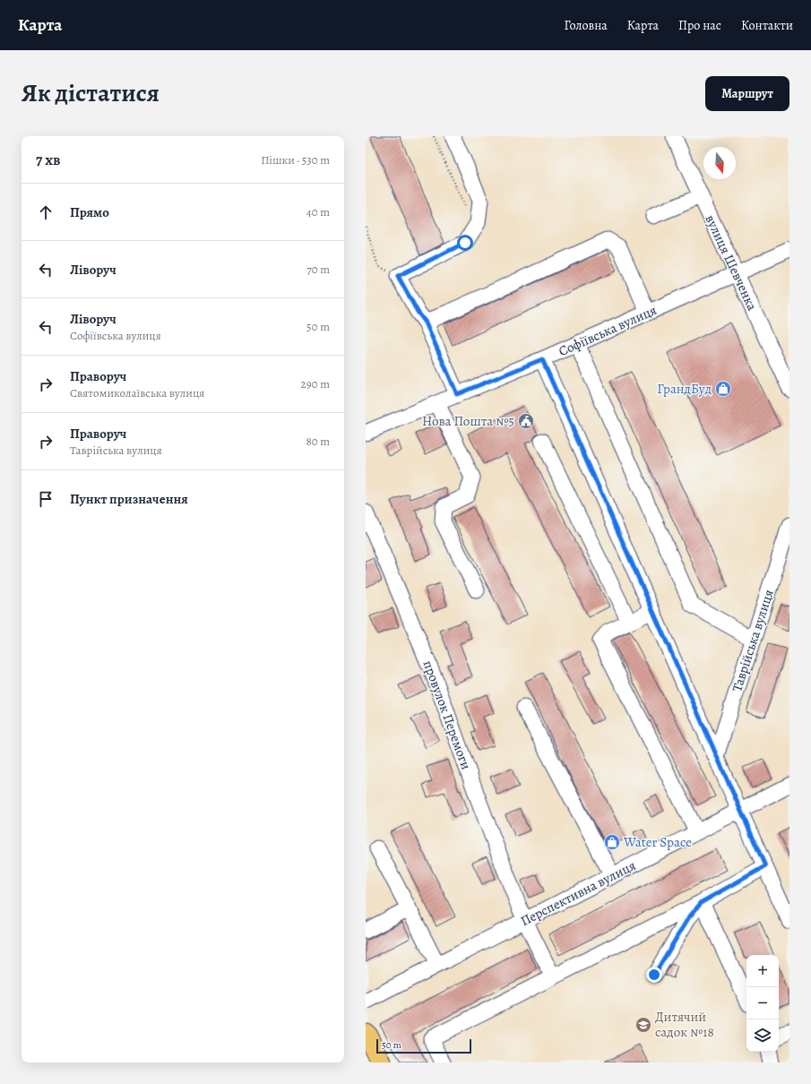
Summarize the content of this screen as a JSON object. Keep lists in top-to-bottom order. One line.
{"streets":{"street":["вулиця Шевченка","Софіївська вулиця","Таврійська вулиця","провулок Перемоги","Перспективна вулиця"]},"crossings":[["вулиця Шевченка","Софіївська вулиця"],["провулок Перемоги","Перспективна вулиця"]],"places":{"shop":["ГрандБуд","Water Space"],"public building":["Нова Пошта №5"],"school or university":["Дитячий садок №18"]},"scale_bar":"50 m","north":"bottom","page":{"header":"Карта","nav":["Головна","Карта","Про нас","Контакти"],"title":"Як дістатися","buttons":"Маршрут","heading":["7 хв","Пішки · 530 m"],"list":[["Прямо","40 m"],["Ліворуч","70 m"],["Ліворуч","Софіївська вулиця","50 m"],["Праворуч","Святомиколаївська вулиця","290 m"],["Праворуч","Таврійська вулиця","80 m"],"Пункт призначення"],"map_buttons":["+","−"],"scale":"50 m"}}
